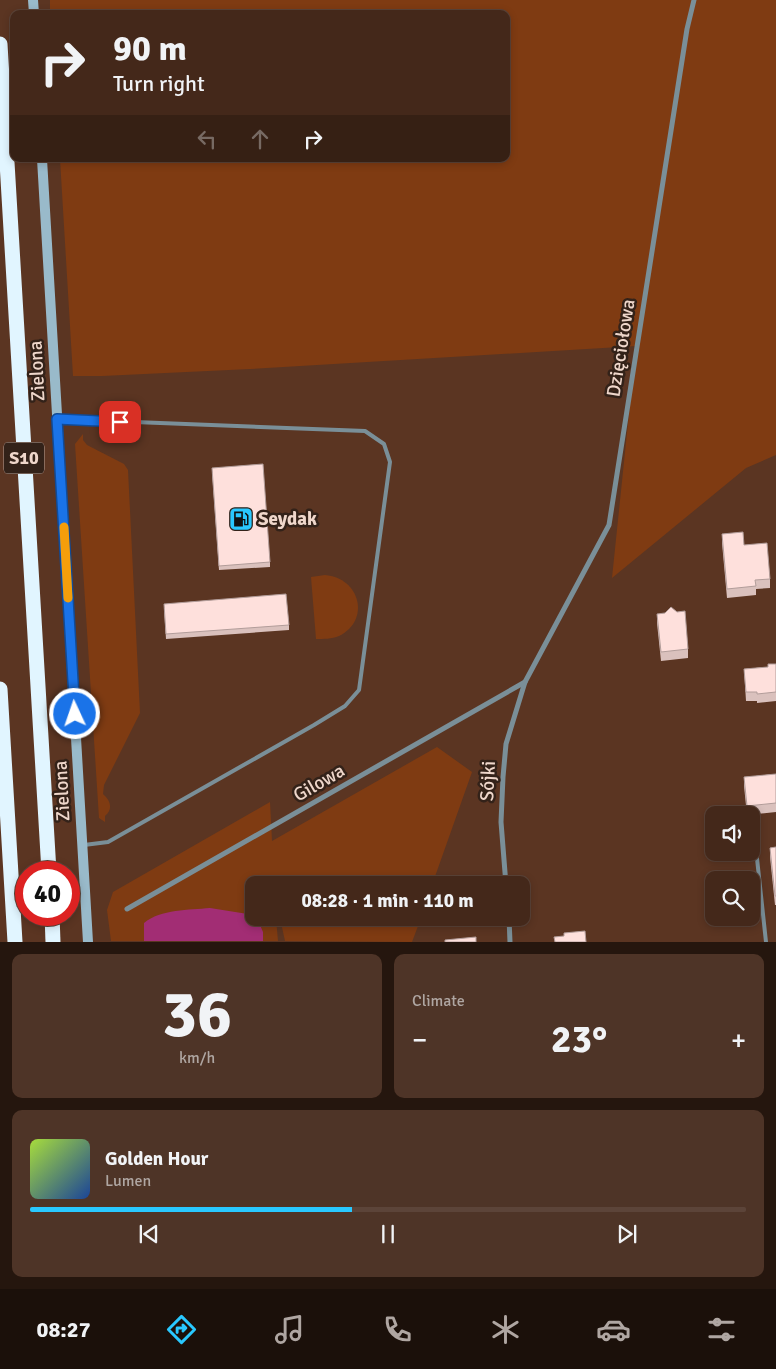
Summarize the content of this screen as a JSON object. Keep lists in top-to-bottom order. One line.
{"streets":{"highway":["S10"],"street":["Dzięciołowa","Zielona","Sójki","Gilowa"]},"crossings":[["Dzięciołowa","Sójki"],["Dzięciołowa","Gilowa"],["Sójki","Gilowa"]],"places":{"fuel station":["Seydak"]},"page":{"turn":["90 m","Turn right"],"limit":"40","trip":"08:28 · 1 min · 110 m","tile":[["36","km/h"],"Climate"],"heat":["−","23°","+"],"song":["Golden Hour","Lumen"],"tabs":"08:27"}}
